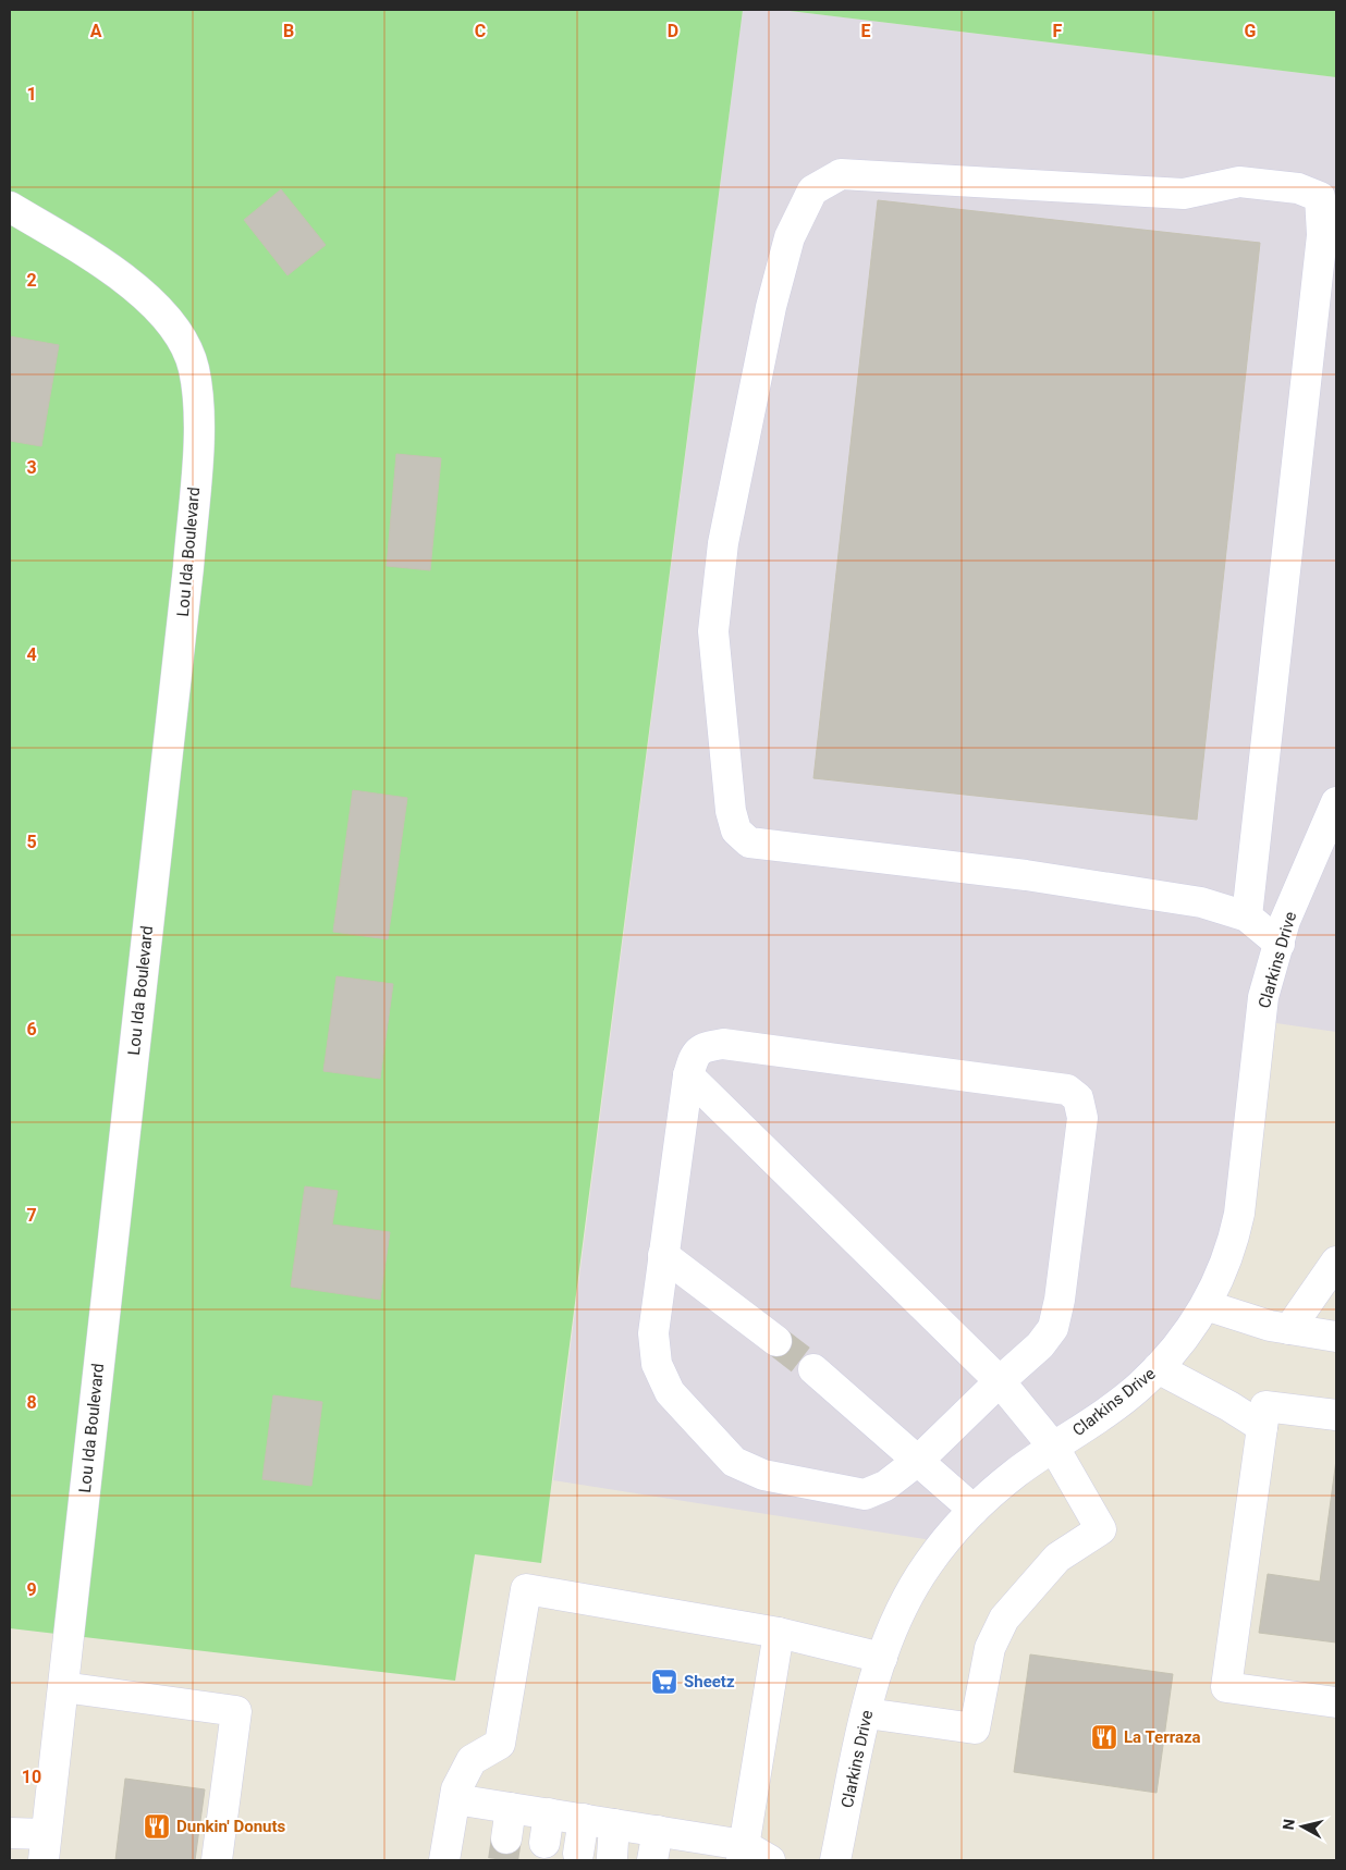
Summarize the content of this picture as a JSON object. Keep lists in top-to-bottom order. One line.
{"streets":{"street":["Lou Ida Boulevard","Clarkins Drive"]},"places":{"supermarket":["Sheetz"],"restaurant":["La Terraza","Dunkin' Donuts"]},"north":"left","grid":{"columns":["A","B","C","D","E","F","G"],"rows":["1","2","3","4","5","6","7","8","9","10"]}}
